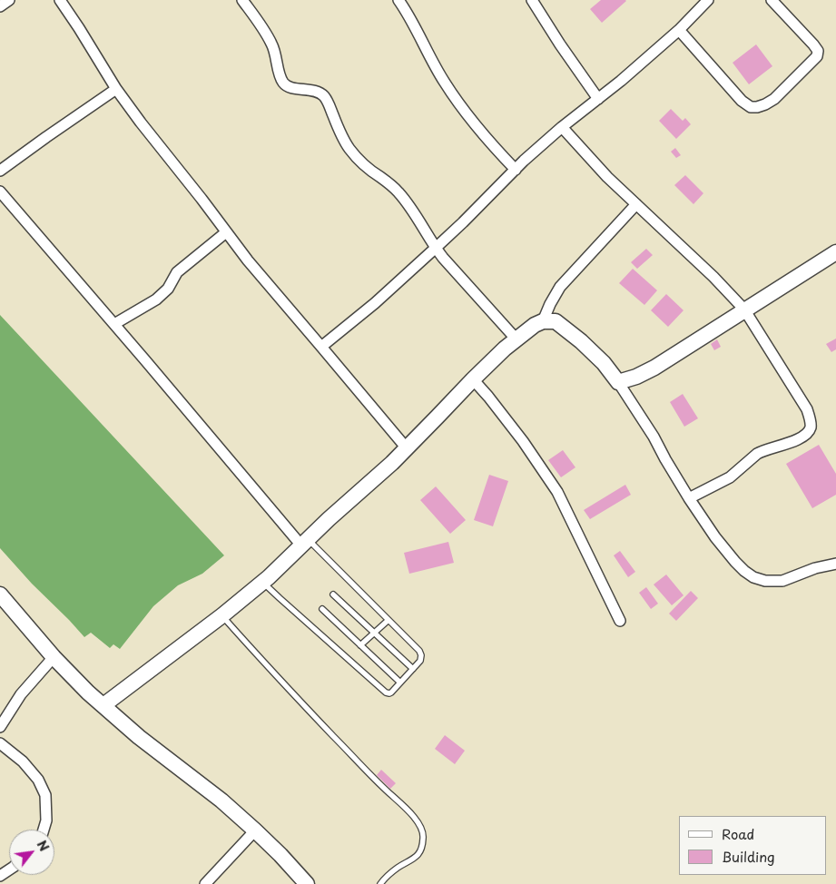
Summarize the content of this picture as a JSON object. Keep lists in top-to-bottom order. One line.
{"legend":["Road","Building"],"north":"top right"}
